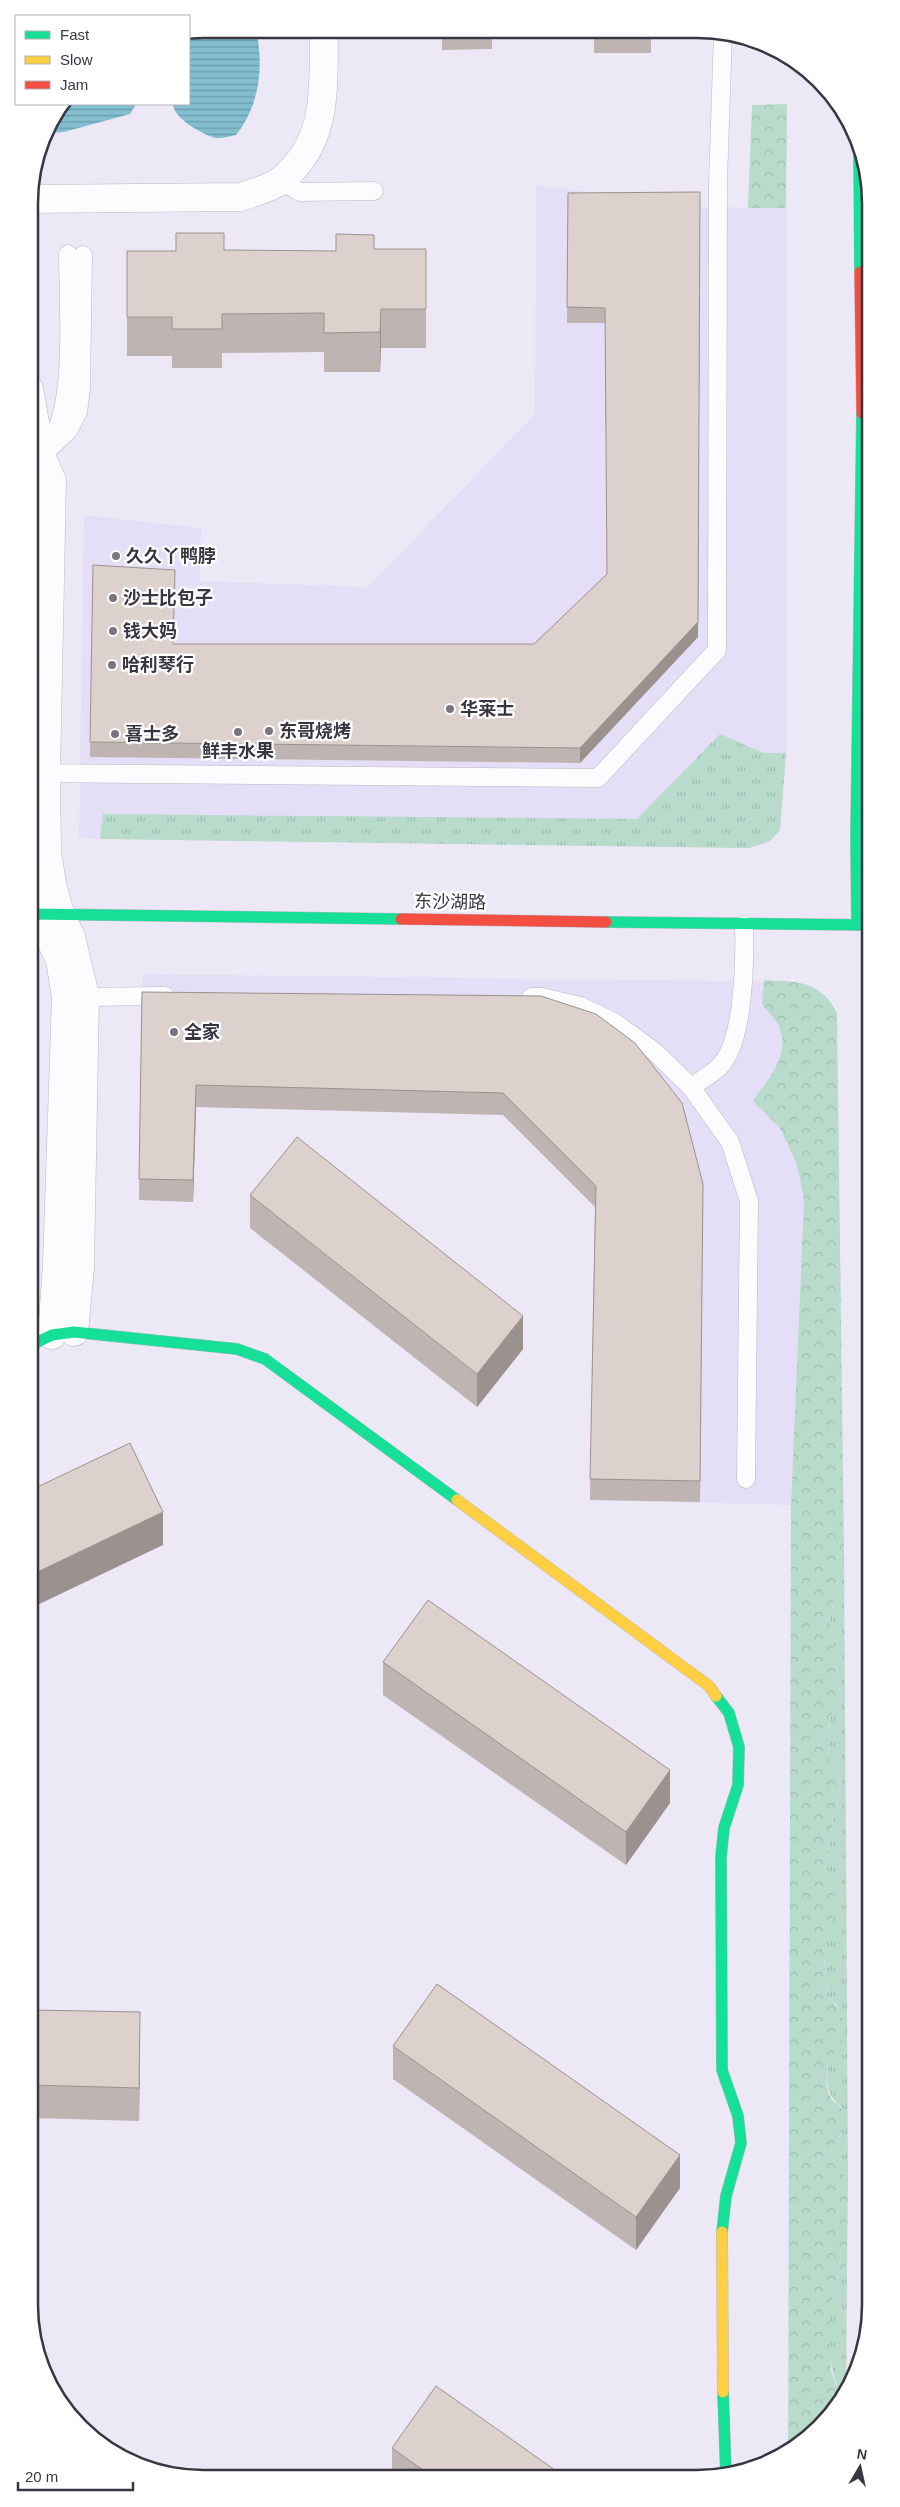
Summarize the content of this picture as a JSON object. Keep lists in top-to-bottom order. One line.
{"streets":{"main road":["东沙湖路"]},"places":["久久丫鸭脖","沙士比包子","钱大妈","哈利琴行","华莱士","东哥烧烤","鲜丰水果","喜士多","全家"],"legend":["Fast","Slow","Jam"],"scale_bar":"20 m","north":"top"}
